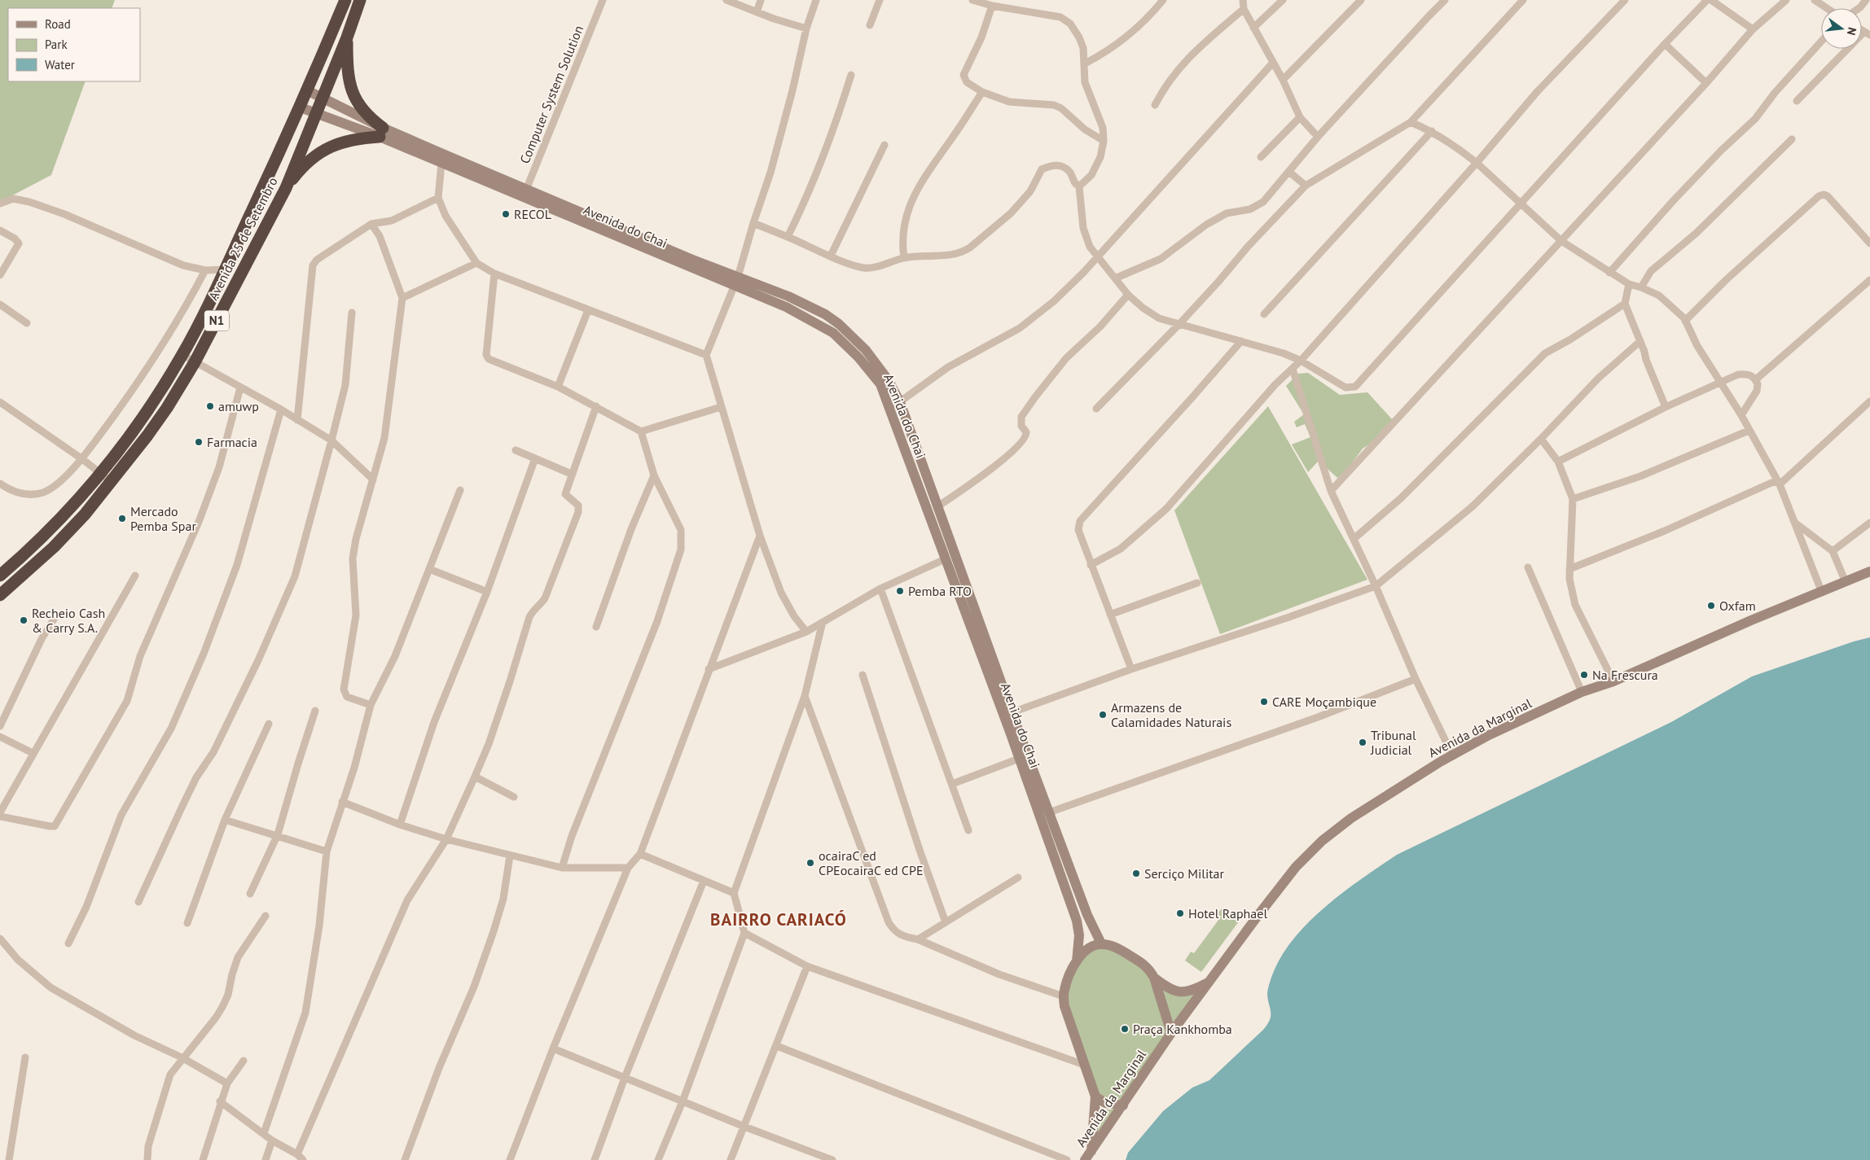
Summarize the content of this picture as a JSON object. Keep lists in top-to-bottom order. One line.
{"streets":{"highway":["Avenida 25 de Setembro","N1"],"main road":["Avenida do Chai","Avenida da Marginal"],"street":["Computer System Solution"]},"crossings":[["Computer System Solution","Avenida do Chai"],["Avenida do Chai","Avenida 25 de Setembro"]],"districts":["BAIRRO CARIACÓ"],"places":["RECOL","amuwp","Farmacia","Mercado Pemba Spar","Pemba RTO","Oxfam","Recheio Cash & Carry S.A.","Na Frescura","CARE Moçambique","Armazens de Calamidades Naturais","Tribunal Judicial","ocairaC ed CPEocairaC ed CPE","Serciço Militar","Hotel Raphael","Praça Kankhomba"],"legend":["Road","Park","Water"],"north":"right"}
